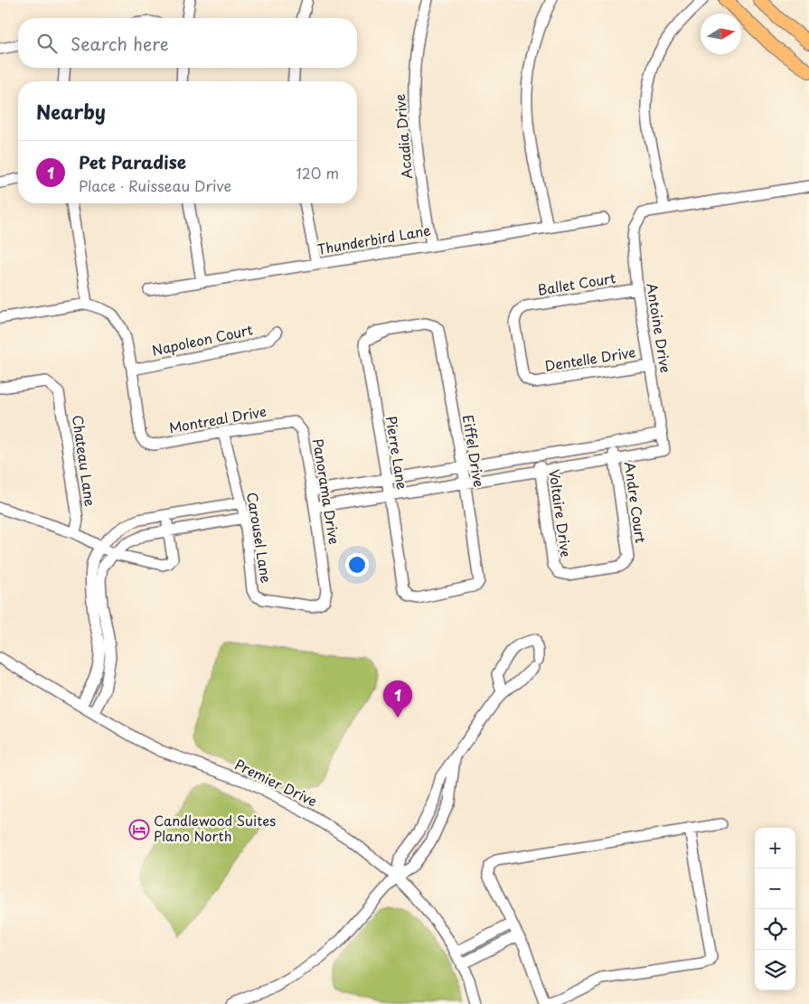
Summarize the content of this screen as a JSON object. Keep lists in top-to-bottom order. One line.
{"streets":{"street":["Acadia Drive","Thunderbird Lane","Ballet Court","Antoine Drive","Napoleon Court","Dentelle Drive","Montreal Drive","Eiffel Drive","Pierre Lane","Chateau Lane","Panorama Drive","Andre Court","Voltaire Drive","Carousel Lane","Premier Drive"]},"crossings":[["Acadia Drive","Thunderbird Lane"],["Ballet Court","Antoine Drive"],["Ballet Court","Dentelle Drive"],["Antoine Drive","Dentelle Drive"],["Napoleon Court","Montreal Drive"],["Montreal Drive","Panorama Drive"],["Montreal Drive","Carousel Lane"],["Eiffel Drive","Pierre Lane"],["Panorama Drive","Carousel Lane"],["Andre Court","Voltaire Drive"]],"places":{"hotel":["Candlewood Suites Plano North"]},"north":"right","page":{"search":"Search here","heading":"Nearby","list":[{"mark":"1","name":"Pet Paradise","note":"Place · Ruisseau Drive","value":"120 m"}],"pins":"1","map_buttons":["+","−"]}}
